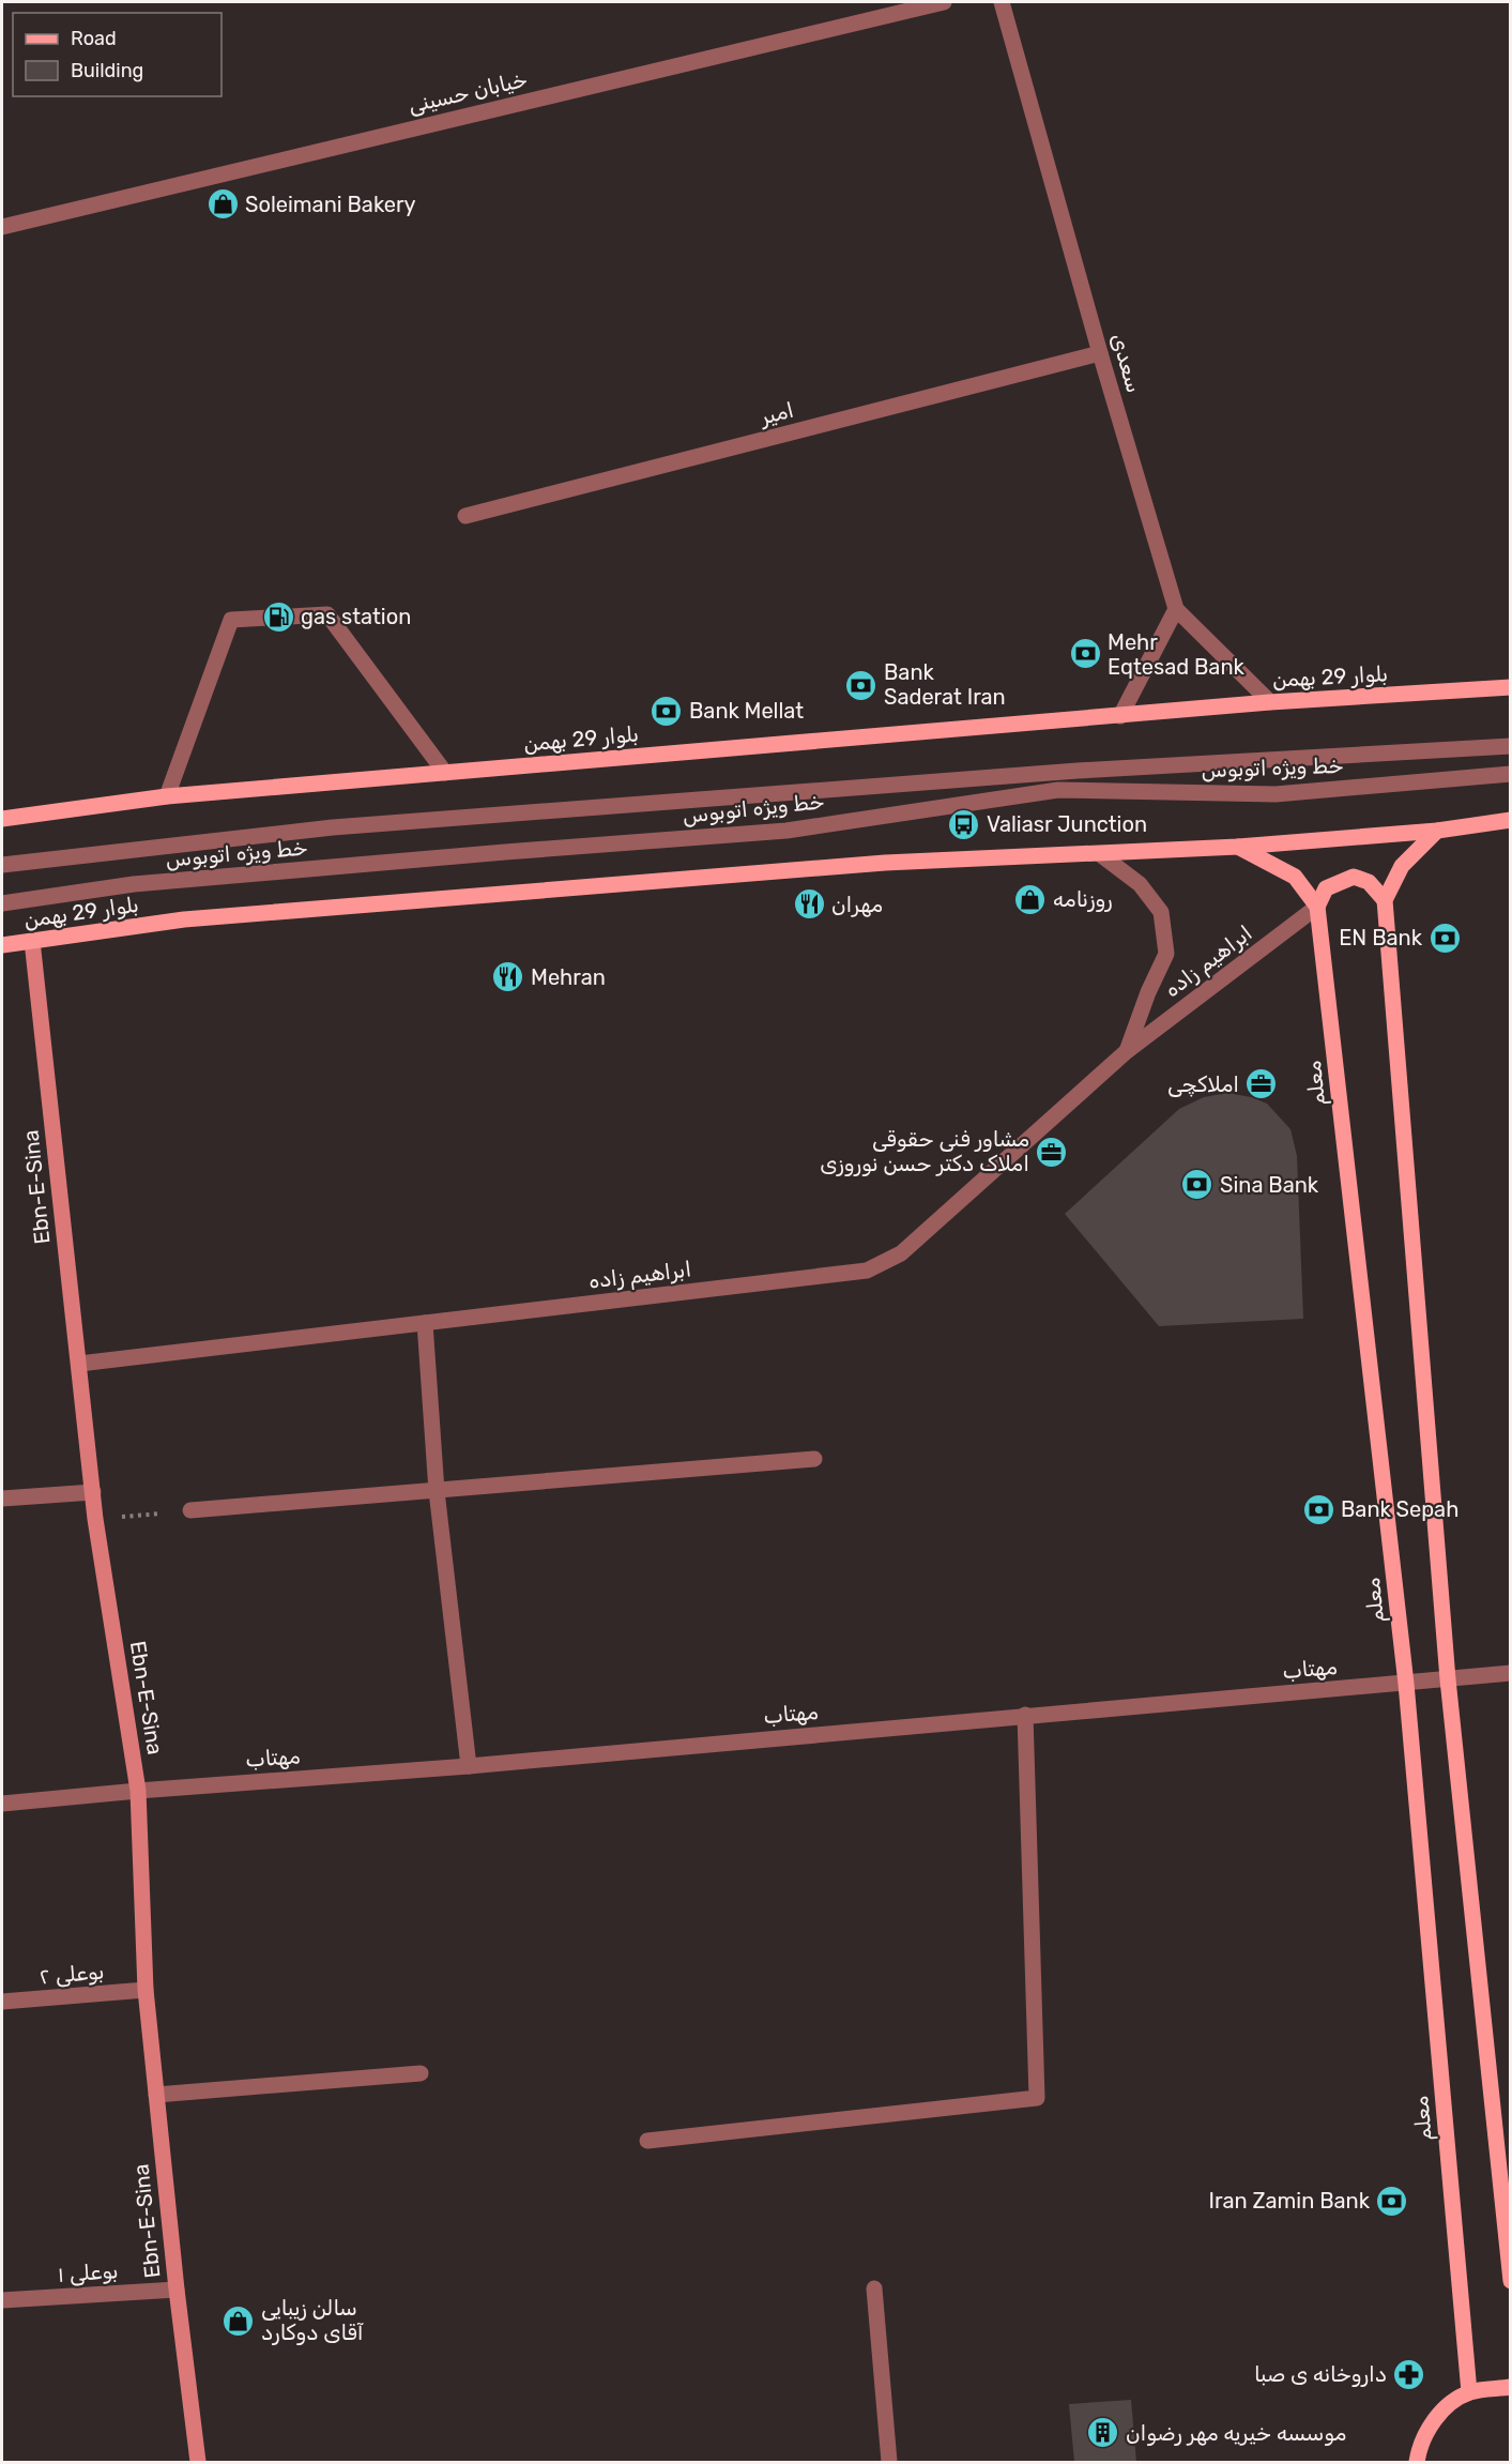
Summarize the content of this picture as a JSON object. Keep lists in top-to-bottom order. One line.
{"streets":{"main road":["بلوار 29 بهمن","معلم","Ebn-E-Sina"],"street":["خیابان حسینی","سعدی","امیر","خط ویژه اتوبوس","ابراهیم زاده","مهتاب","بوعلی ۲","بوعلی ۱"]},"crossings":[["سعدی","امیر"],["سعدی","بلوار 29 بهمن"],["بلوار 29 بهمن","ابراهیم زاده"],["بلوار 29 بهمن","Ebn-E-Sina"],["ابراهیم زاده","معلم"],["ابراهیم زاده","Ebn-E-Sina"],["معلم","مهتاب"],["Ebn-E-Sina","مهتاب"],["Ebn-E-Sina","بوعلی ۲"],["Ebn-E-Sina","بوعلی ۱"]],"places":{"shop":["Soleimani Bakery","روزنامه","سالن زیبایی آقای دوکارد"],"fuel station":["gas station"],"bank":["Mehr Eqtesad Bank","Bank Saderat Iran","Bank Mellat","EN Bank","Sina Bank","Bank Sepah","Iran Zamin Bank"],"bus stop":["Valiasr Junction"],"restaurant":["مهران","Mehran"],"office":["املاکچی","مشاور فنی حقوقی املاک دکتر حسن نوروزی"],"pharmacy":["داروخانه ی صبا"],"building":["موسسه خیریه مهر رضوان"]},"legend":["Road","Building"]}
